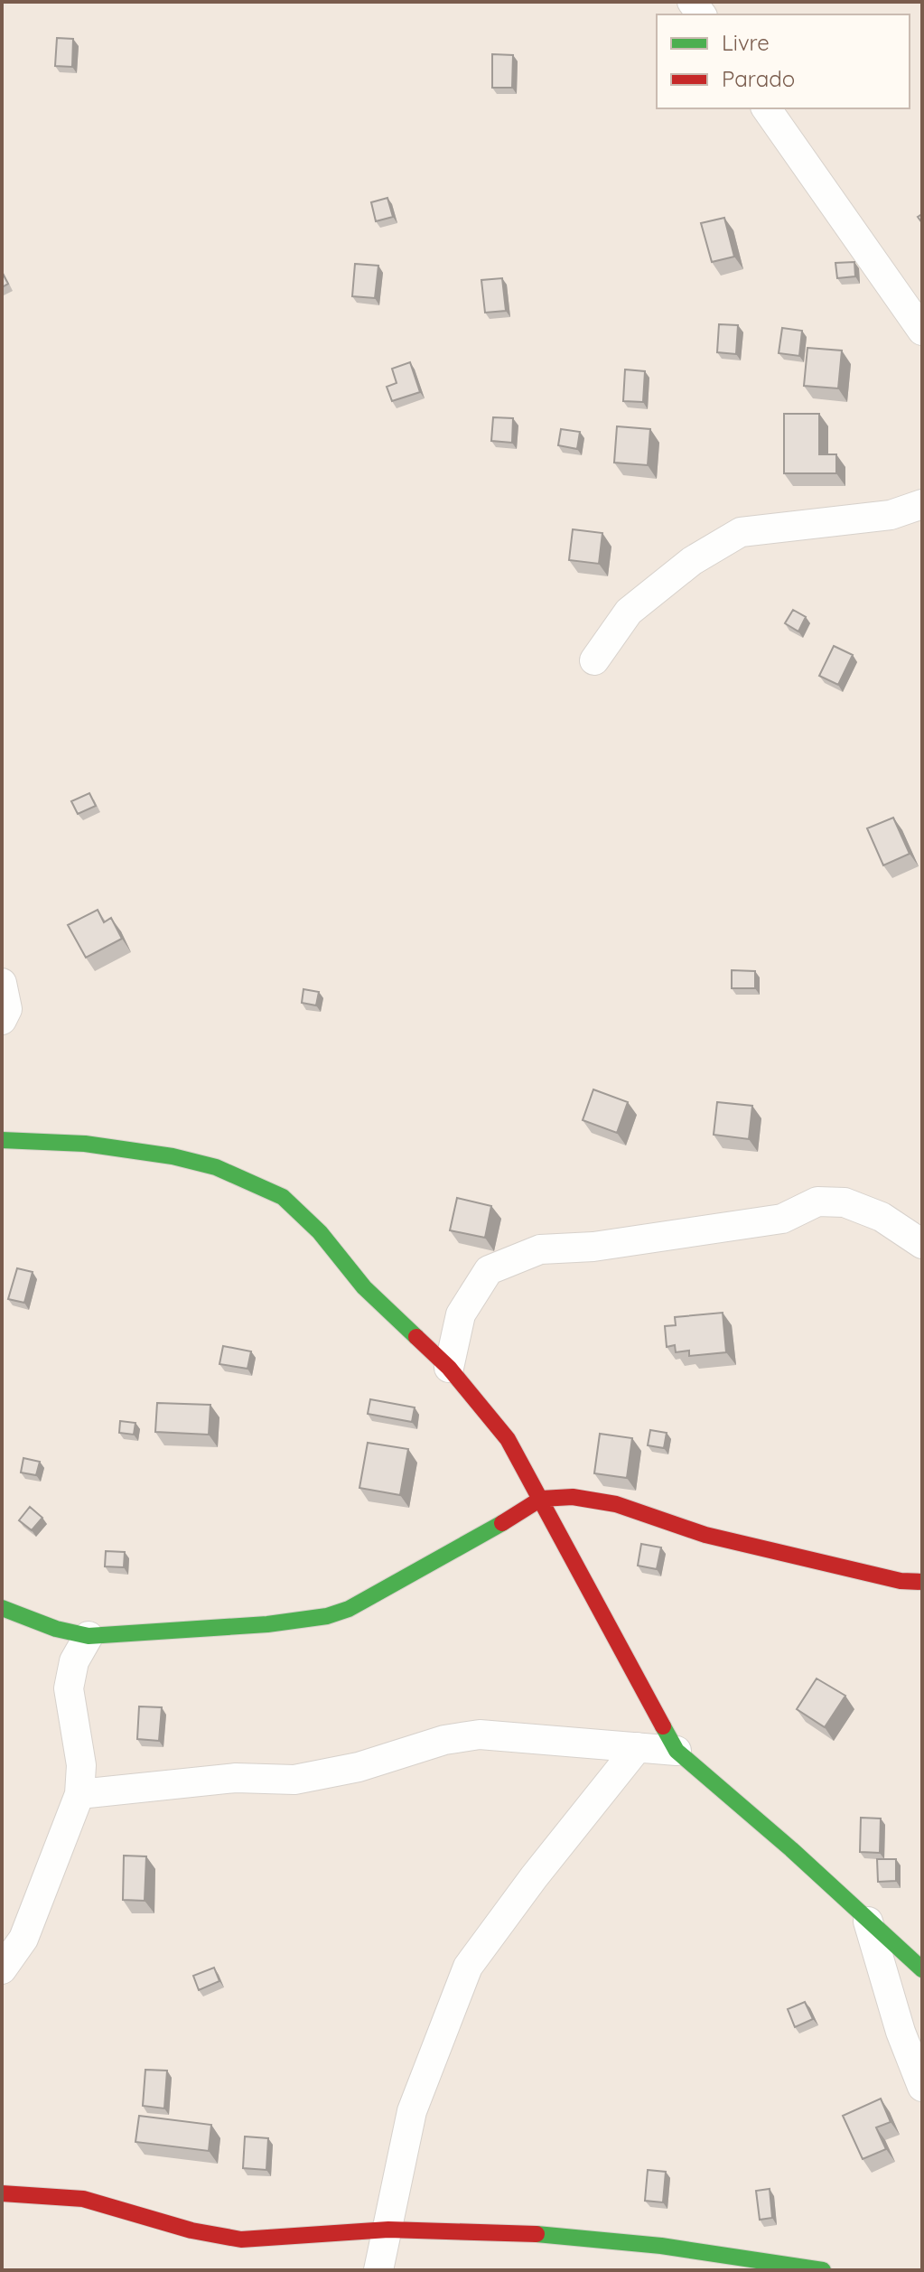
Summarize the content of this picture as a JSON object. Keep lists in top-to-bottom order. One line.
{"legend":["Livre","Parado"]}
